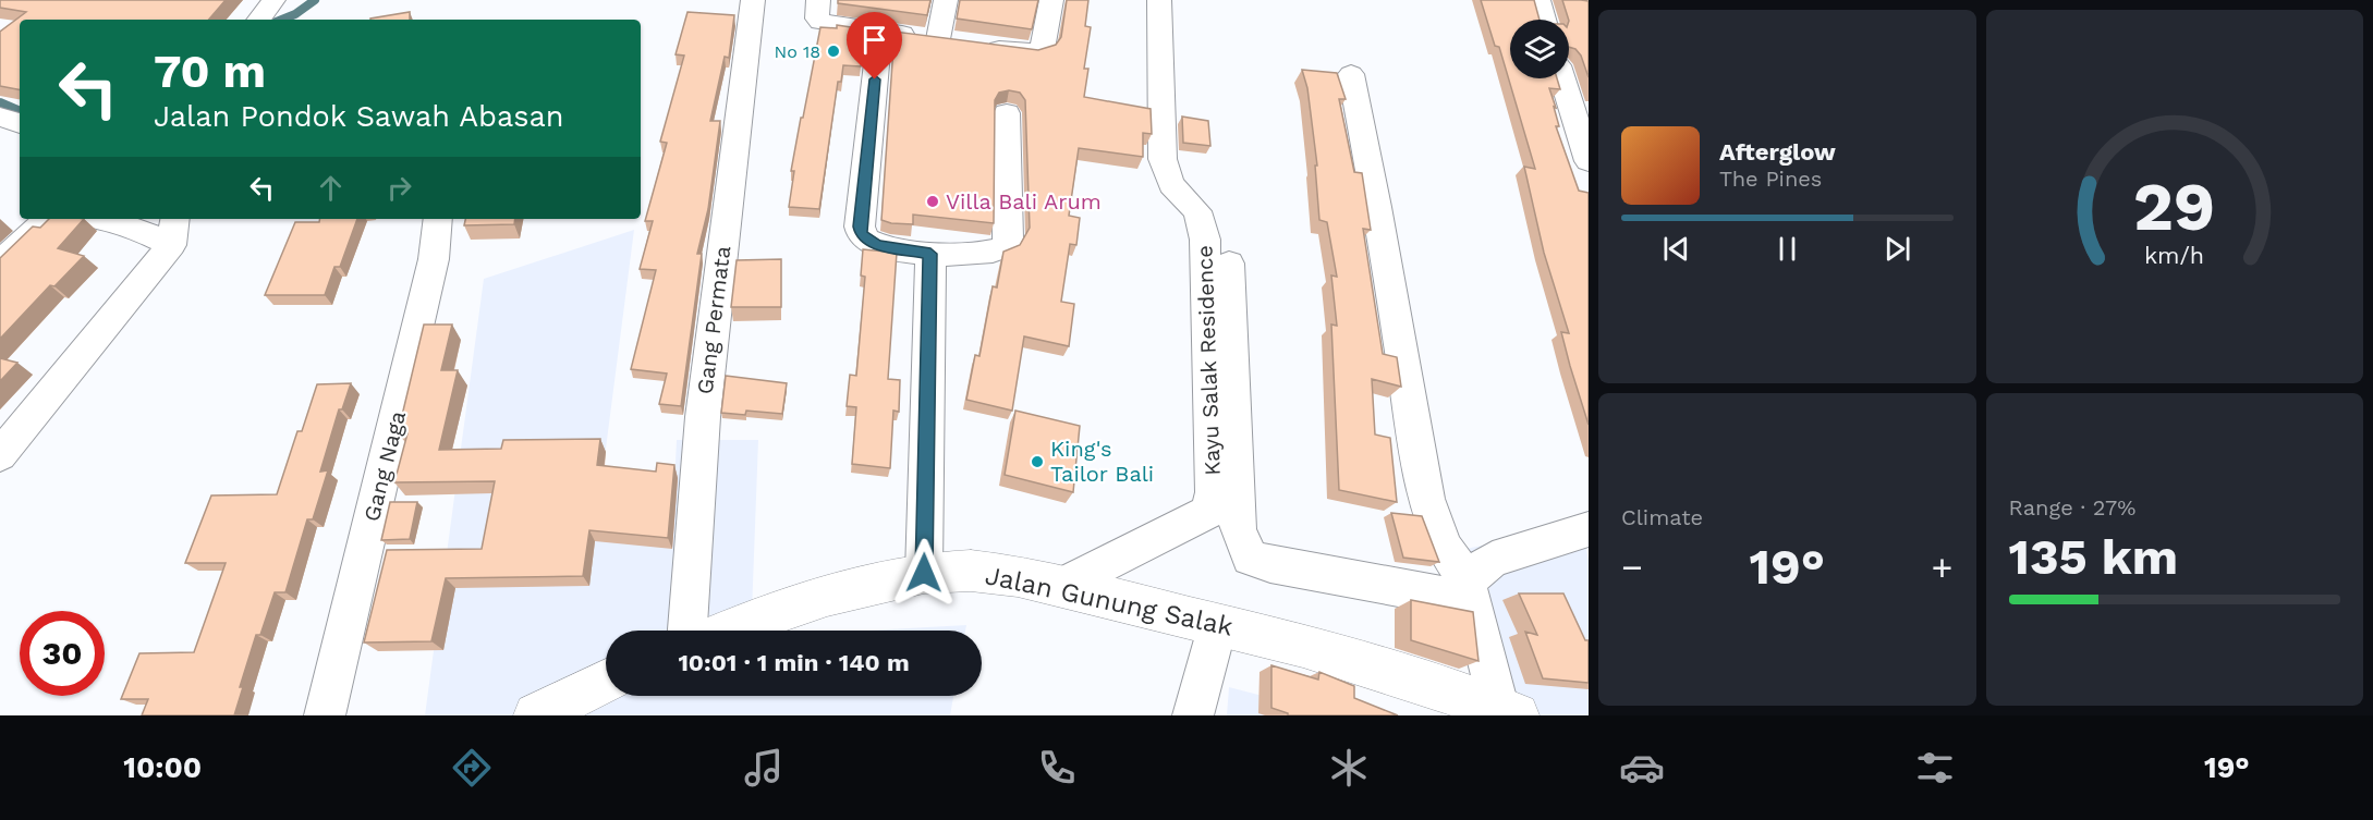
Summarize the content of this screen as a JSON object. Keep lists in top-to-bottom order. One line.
{"streets":{"street":["Gang Permata","Kayu Salak Residence","Gang Naga","Jalan Gunung Salak"]},"crossings":[["Kayu Salak Residence","Jalan Gunung Salak"]],"places":["No 18","Villa Bali Arum","King's Tailor Bali"],"page":{"turn":["70 m","Jalan Pondok Sawah Abasan"],"song":["Afterglow","The Pines"],"tile":["Climate",["Range · 27%","135 km"]],"heat":["−","19°","+"],"limit":"30","trip":"10:01 · 1 min · 140 m","tabs":["10:00","19°"],"gauge":["29","km/h"]}}
